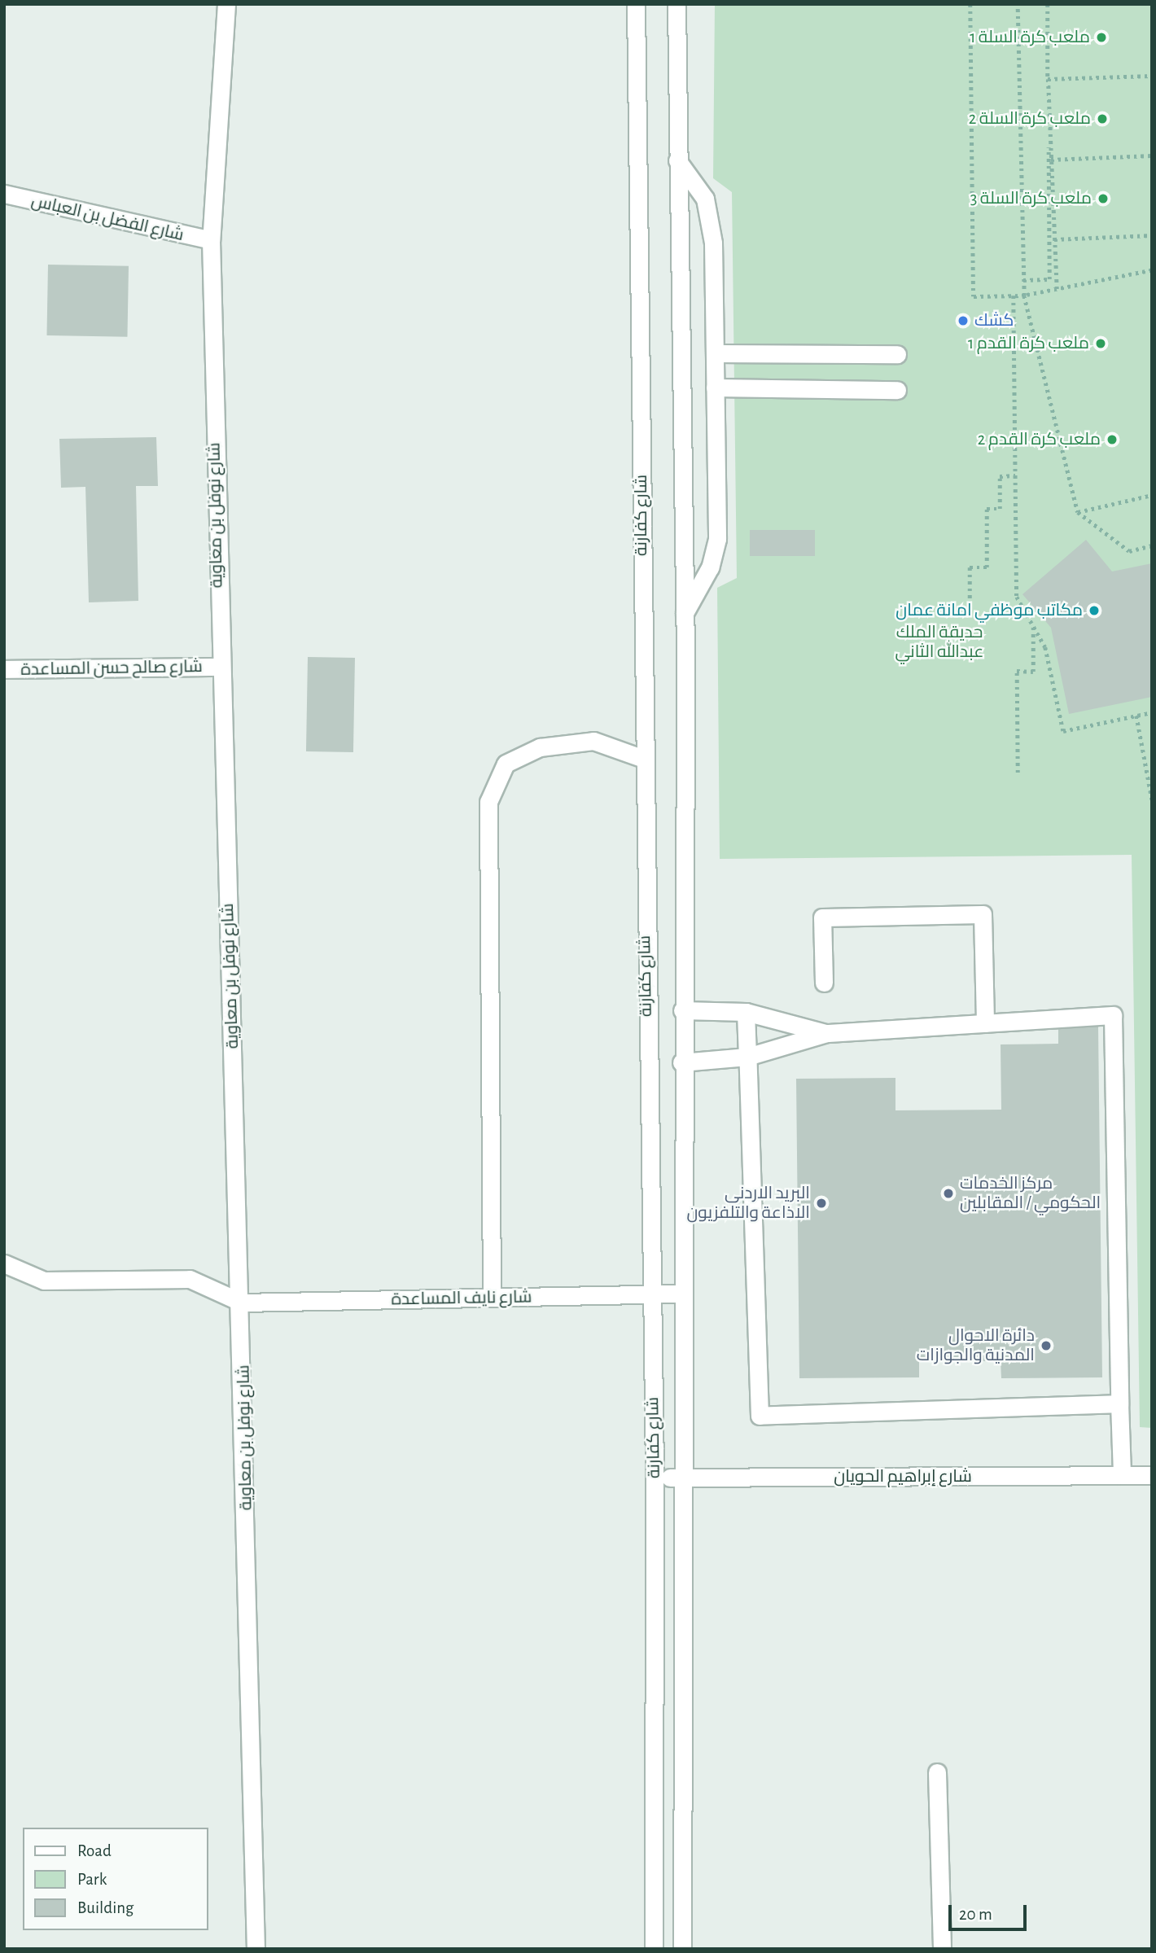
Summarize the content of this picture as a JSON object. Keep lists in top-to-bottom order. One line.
{"streets":{"street":["شارع الفضل بن العباس","شارع نوفل بن معاوية","شارع كفارنة","شارع صالح حسن المساعدة","شارع نايف المساعدة","شارع إبراهيم الحويان"]},"crossings":[["شارع الفضل بن العباس","شارع نوفل بن معاوية"],["شارع نوفل بن معاوية","شارع صالح حسن المساعدة"],["شارع نوفل بن معاوية","شارع نايف المساعدة"],["شارع كفارنة","شارع نايف المساعدة"],["شارع كفارنة","شارع إبراهيم الحويان"]],"parks":["حديقة الملك عبدالله الثاني"],"places":["ملعب كرة السلة 1","ملعب كرة السلة 2","ملعب كرة السلة 3","كشك","ملعب كرة القدم 1","ملعب كرة القدم 2","مكاتب موظفي امانة عمان","مركز الخدمات الحكومي / المقابلين","البريد الاردني الاذاعة والتلفزيون","دائرة الاحوال المدنية والجوازات"],"legend":["Road","Park","Building"],"scale_bar":"20 m"}
